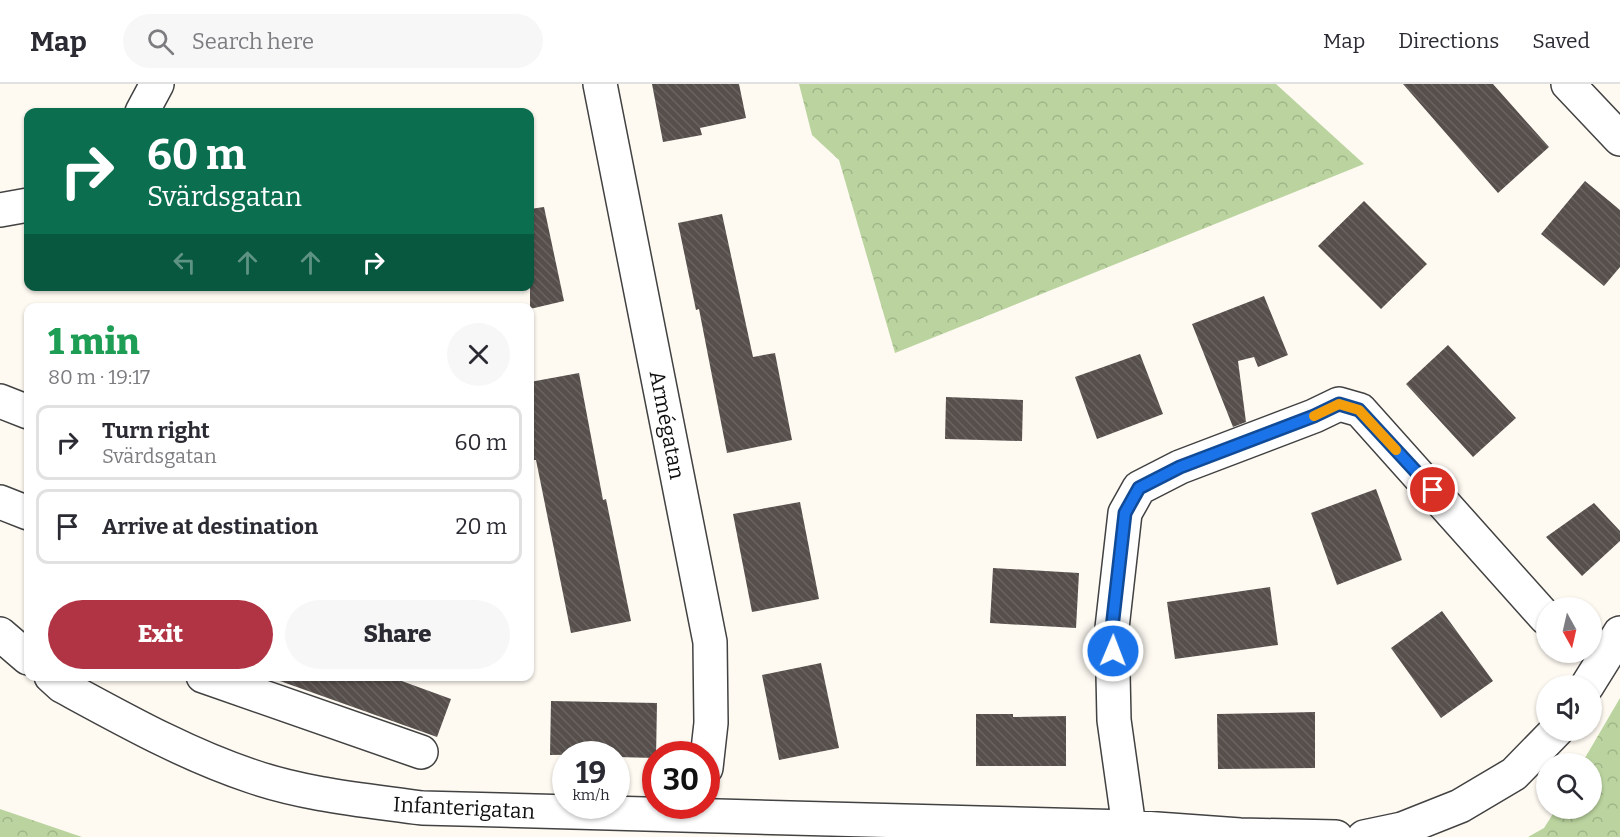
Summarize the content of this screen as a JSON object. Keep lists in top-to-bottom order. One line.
{"streets":{"street":["Armégatan","Infanterigatan"]},"north":"bottom","page":{"header":"Map","search":"Search here","nav":["Map","Directions","Saved"],"turn":["60 m","Svärdsgatan"],"heading":["1 min","80 m · 19:17"],"list":[{"name":"Turn right","note":"Svärdsgatan","value":"60 m"},{"name":"Arrive at destination","value":"20 m"}],"buttons":["Exit","Share"],"speed":"19 km/h","limit":"30"}}
